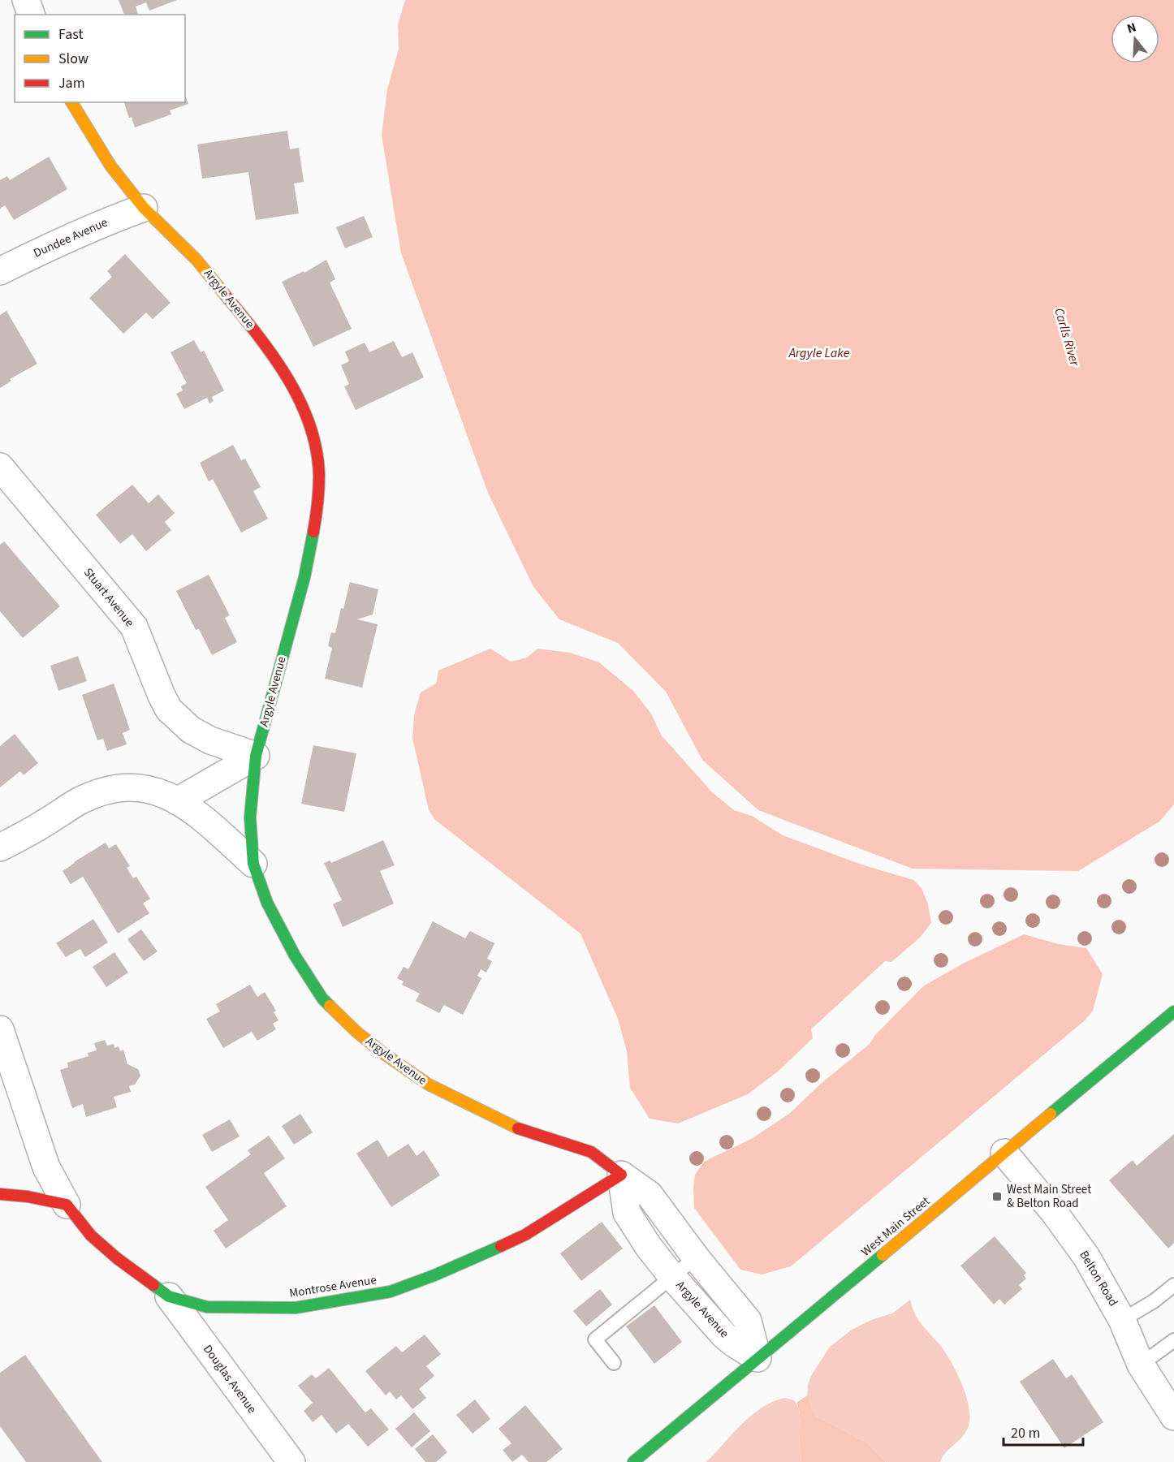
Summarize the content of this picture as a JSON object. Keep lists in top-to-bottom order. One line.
{"streets":{"street":["Dundee Avenue","Argyle Avenue","Stuart Avenue","West Main Street","Belton Road","Montrose Avenue","Douglas Avenue"]},"crossings":[["Dundee Avenue","Argyle Avenue"],["Argyle Avenue","Stuart Avenue"],["Argyle Avenue","West Main Street"],["Argyle Avenue","Montrose Avenue"],["West Main Street","Belton Road"],["Montrose Avenue","Douglas Avenue"]],"water":["Carlls River","Argyle Lake"],"places":{"transit":["West Main Street & Belton Road"]},"legend":["Fast","Slow","Jam"],"scale_bar":"20 m","north":"top"}
